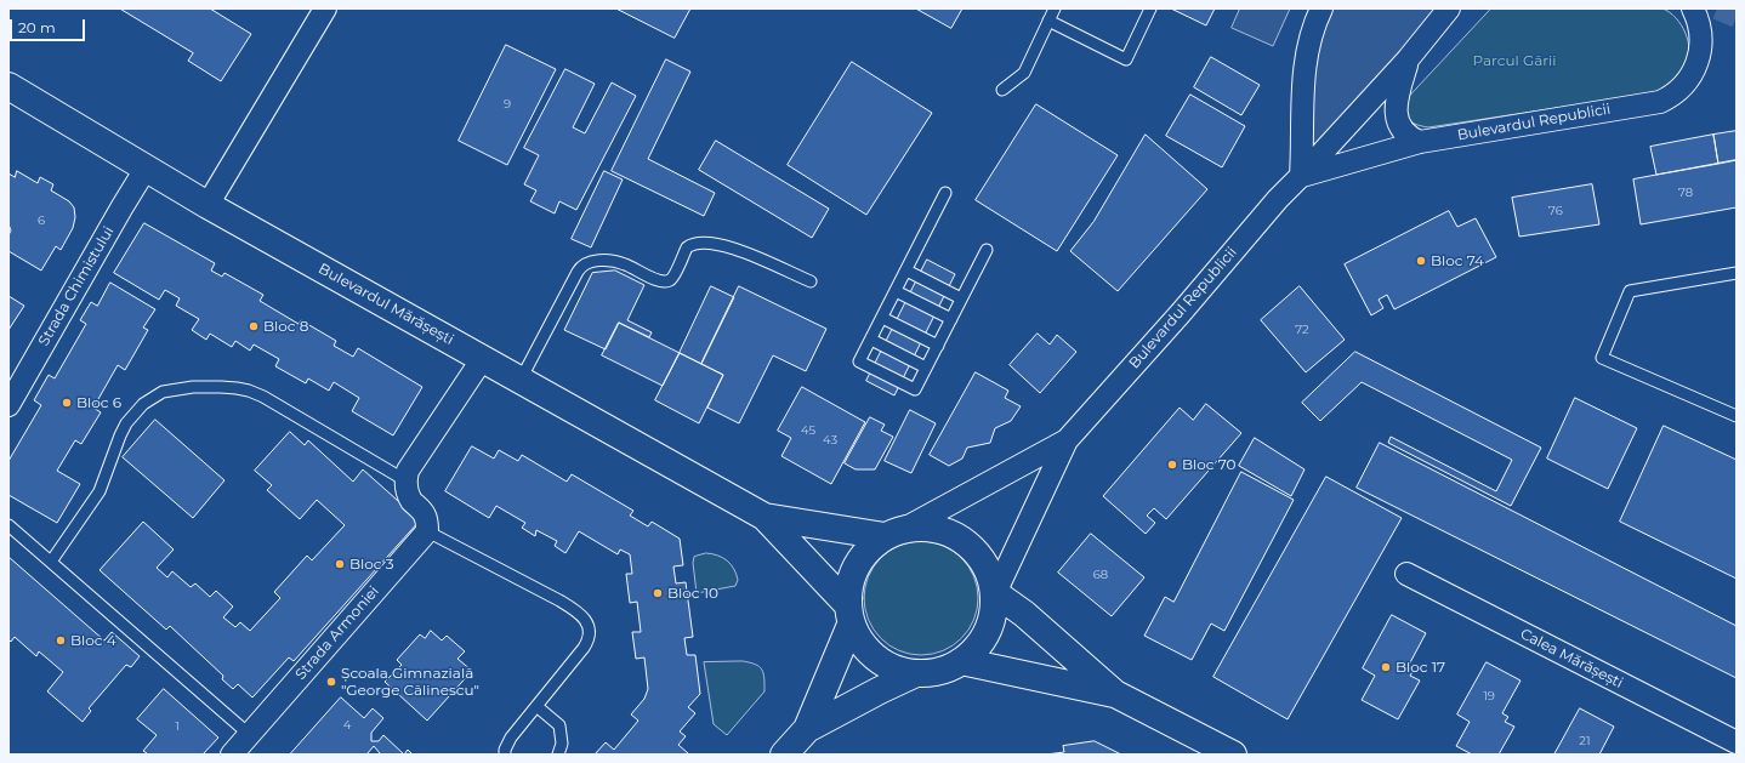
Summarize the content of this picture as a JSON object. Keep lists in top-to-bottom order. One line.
{"streets":{"main road":["Bulevardul Mărășești"],"street":["Bulevardul Republicii","Strada Chimistului","Strada Armoniei","Calea Mărășești"]},"crossings":[["Bulevardul Republicii","Bulevardul Mărășești"],["Strada Chimistului","Bulevardul Mărășești"]],"parks":["Parcul Gării"],"places":["Bloc 74","Bloc 8","Bloc 6","Bloc 70","Bloc 3","Bloc 10","Bloc 4","Bloc 17","Școala Gimnazială \"George Călinescu\""],"house_numbers":["9","78","76","6","72","45","43","68","19","4","1","21"],"scale_bar":"20 m"}
